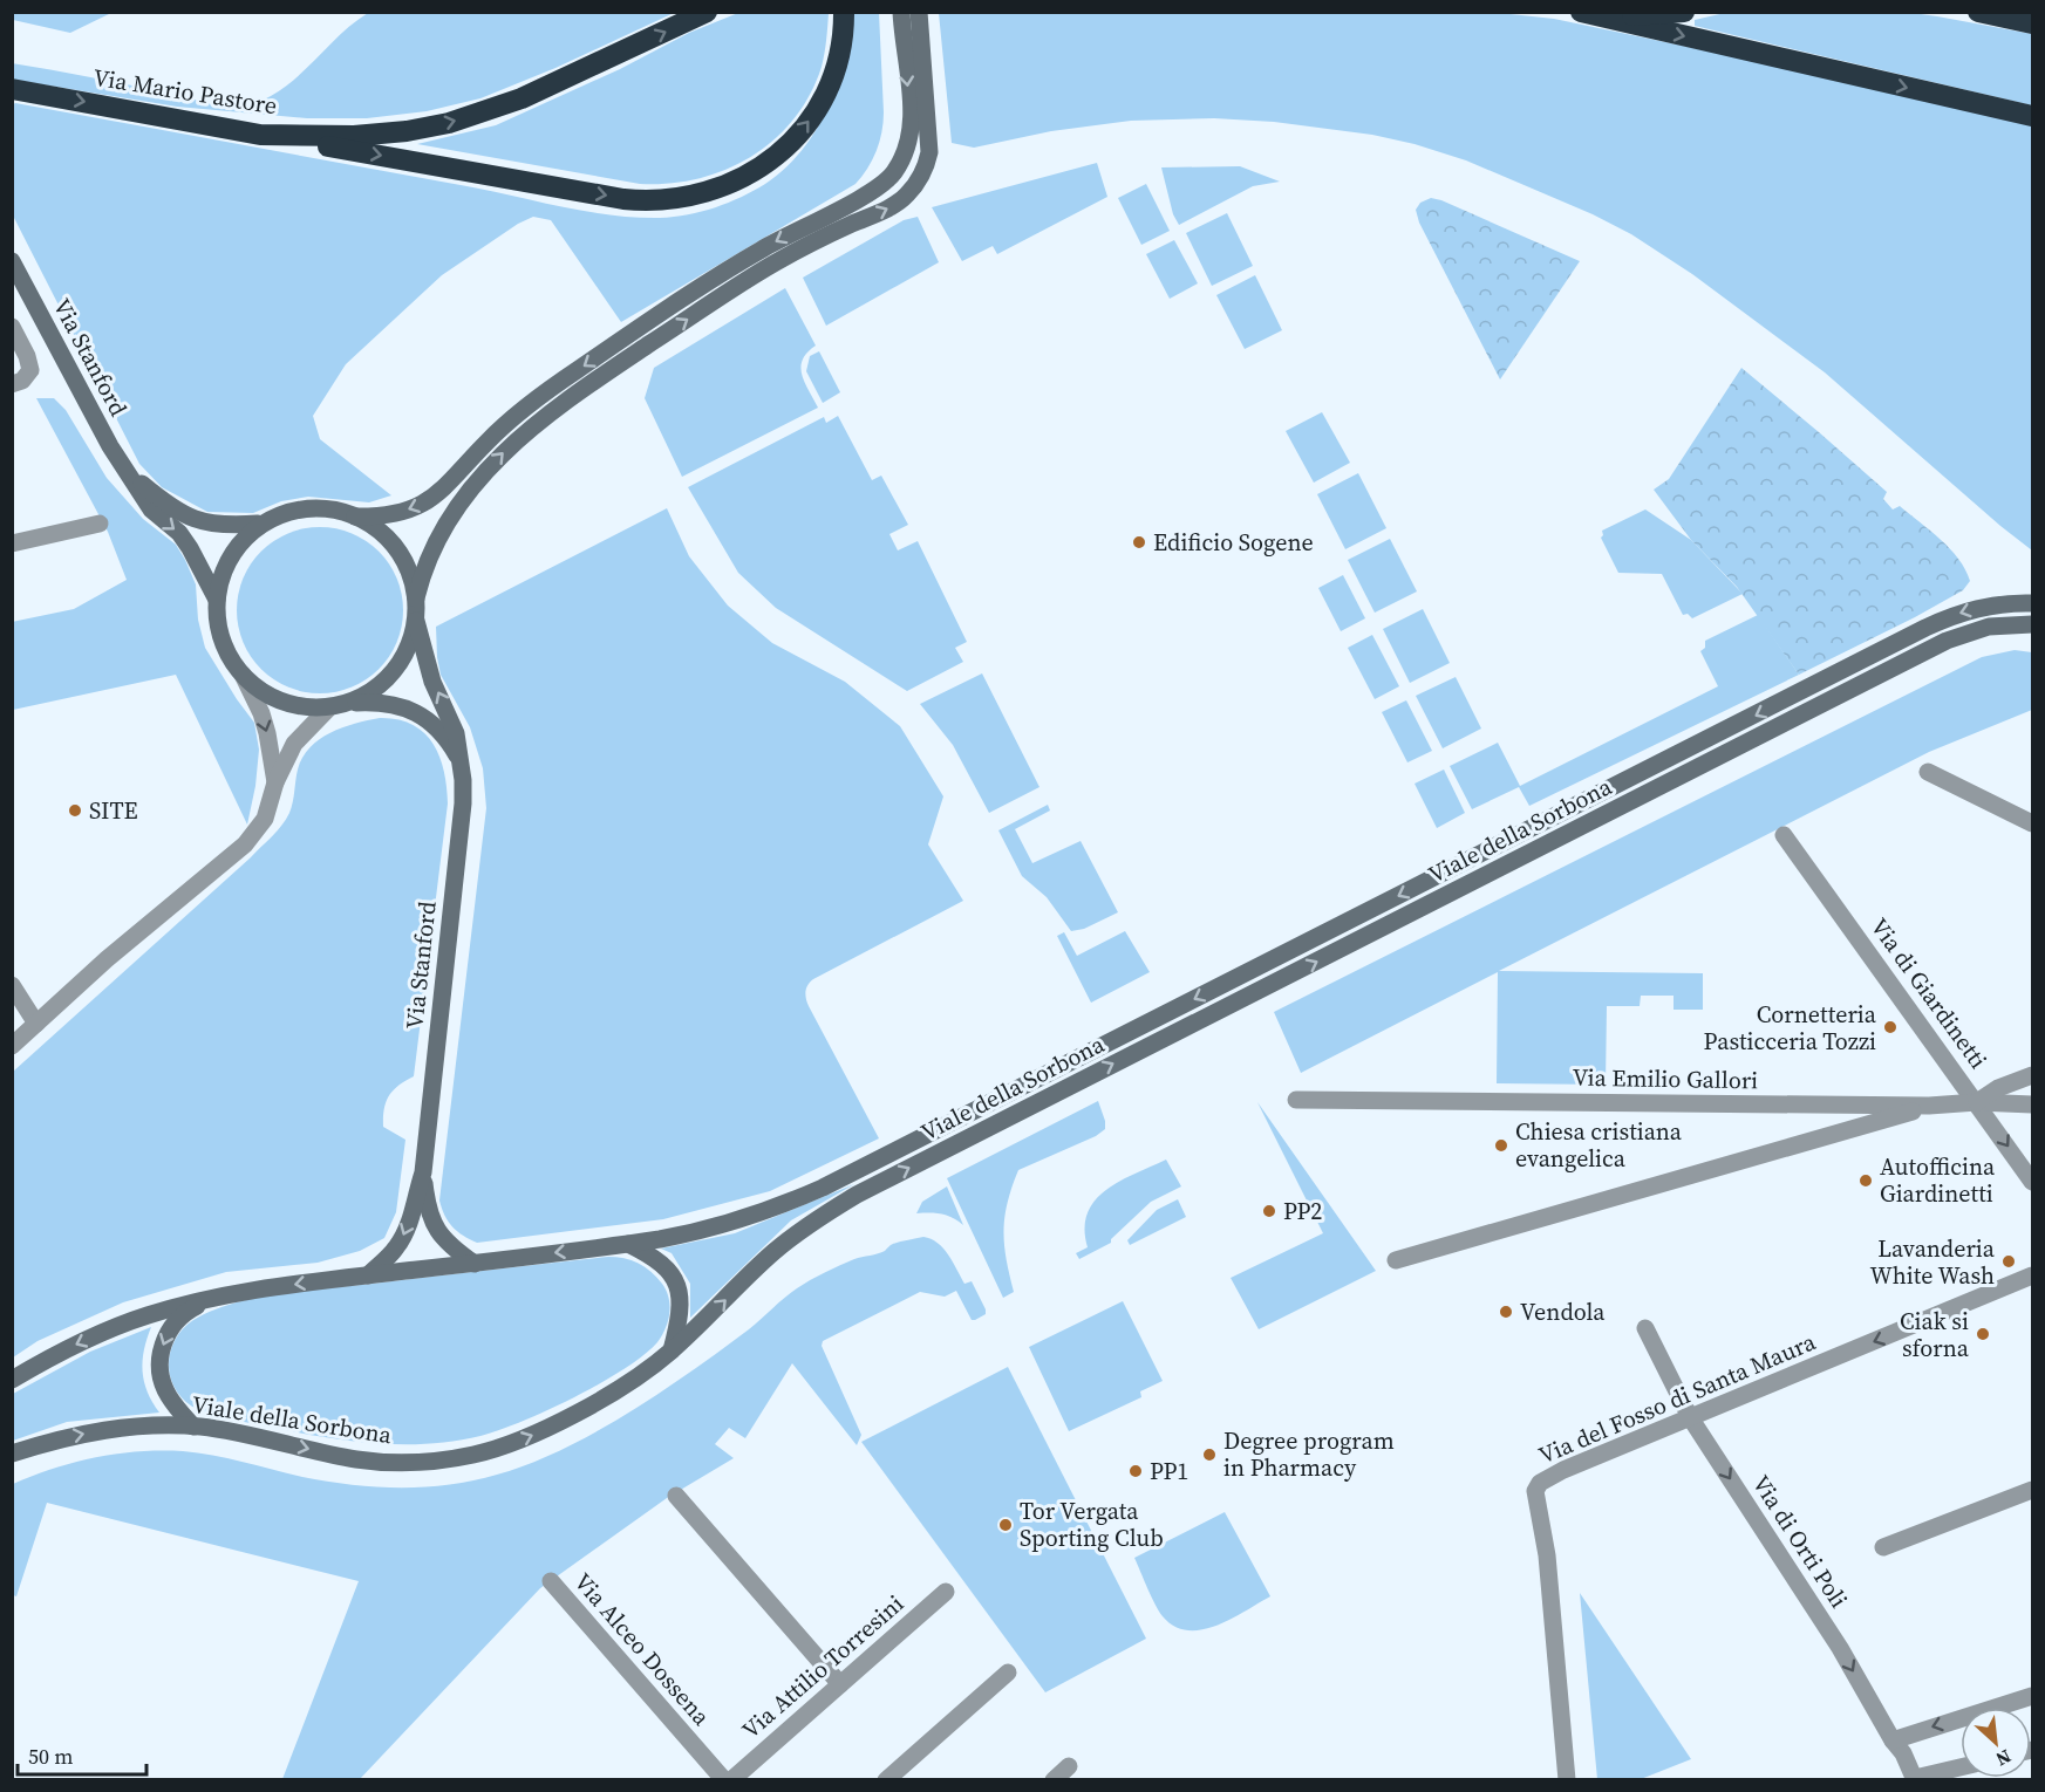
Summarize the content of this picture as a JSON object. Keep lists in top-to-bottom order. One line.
{"streets":{"highway":["Via Mario Pastore"],"street":["Via Stanford","Viale della Sorbona","Via di Giardinetti","Via Emilio Gallori","Via del Fosso di Santa Maura","Via di Orti Poli","Via Alceo Dossena","Via Attilio Torresini"]},"crossings":[["Via Stanford","Viale della Sorbona"],["Via di Giardinetti","Via Emilio Gallori"],["Via del Fosso di Santa Maura","Via di Orti Poli"]],"one_way":["Via Mario Pastore","Via del Fosso di Santa Maura","Via di Orti Poli"],"places":["Edificio Sogene","SITE","Cornetteria Pasticceria Tozzi","Chiesa cristiana evangelica","Autofficina Giardinetti","PP2","Lavanderia White Wash","Vendola","Ciak si sforna","Degree program in Pharmacy","PP1","Tor Vergata Sporting Club"],"scale_bar":"50 m","north":"bottom right"}
